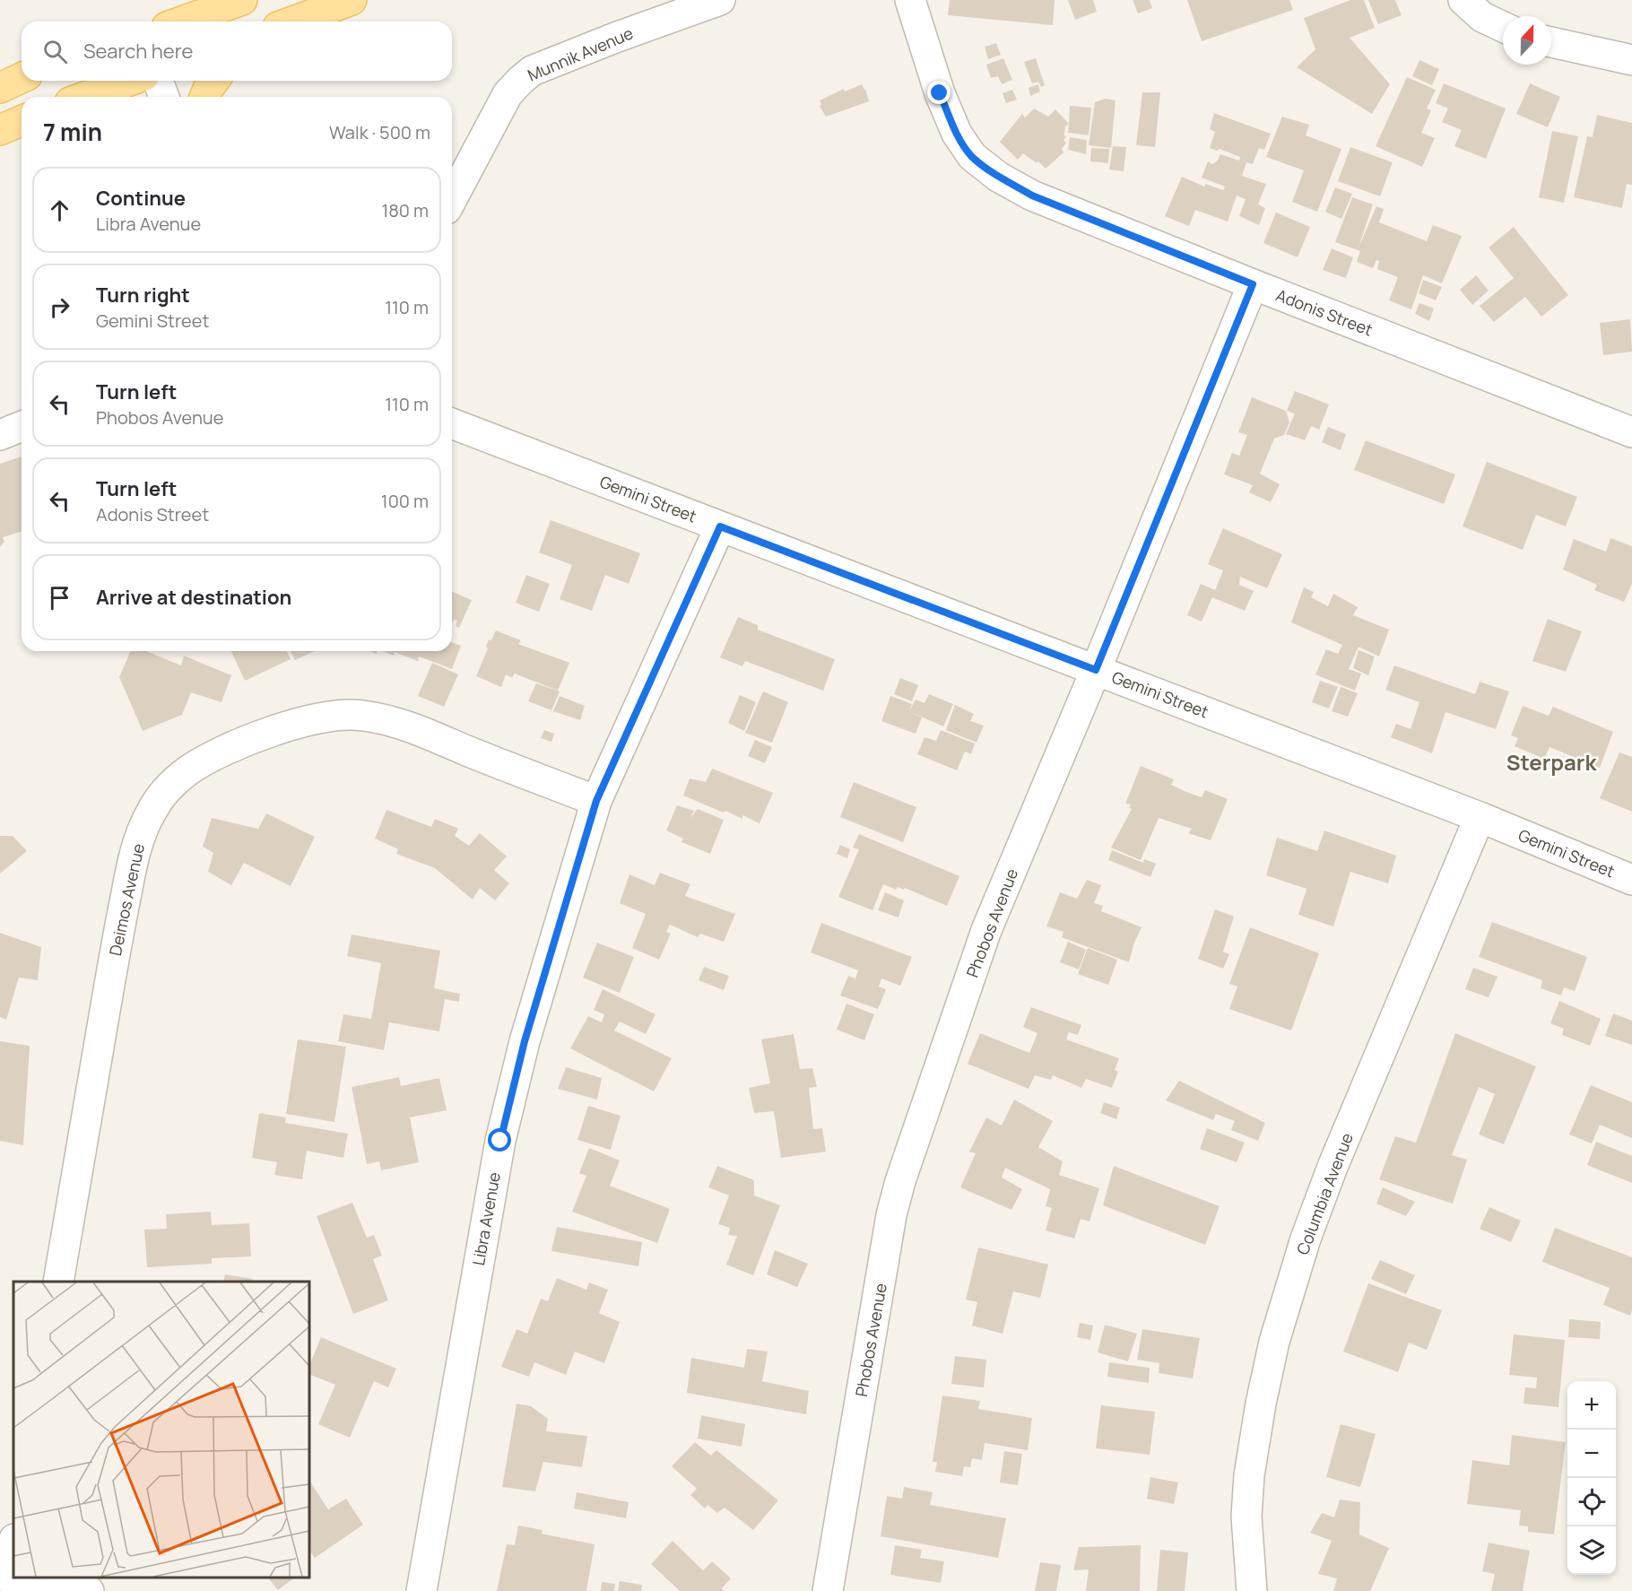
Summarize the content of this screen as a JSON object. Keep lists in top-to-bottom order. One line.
{"streets":{"street":["Munnik Avenue","Adonis Street","Gemini Street","Deimos Avenue","Phobos Avenue","Columbia Avenue","Libra Avenue"]},"crossings":[["Adonis Street","Phobos Avenue"],["Gemini Street","Phobos Avenue"],["Gemini Street","Columbia Avenue"],["Gemini Street","Libra Avenue"],["Deimos Avenue","Libra Avenue"]],"districts":["Sterpark"],"north":"top","page":{"search":"Search here","heading":["7 min","Walk · 500 m"],"list":[["Continue","Libra Avenue","180 m"],["Turn right","Gemini Street","110 m"],["Turn left","Phobos Avenue","110 m"],["Turn left","Adonis Street","100 m"],"Arrive at destination"],"map_buttons":["+","−"]}}
